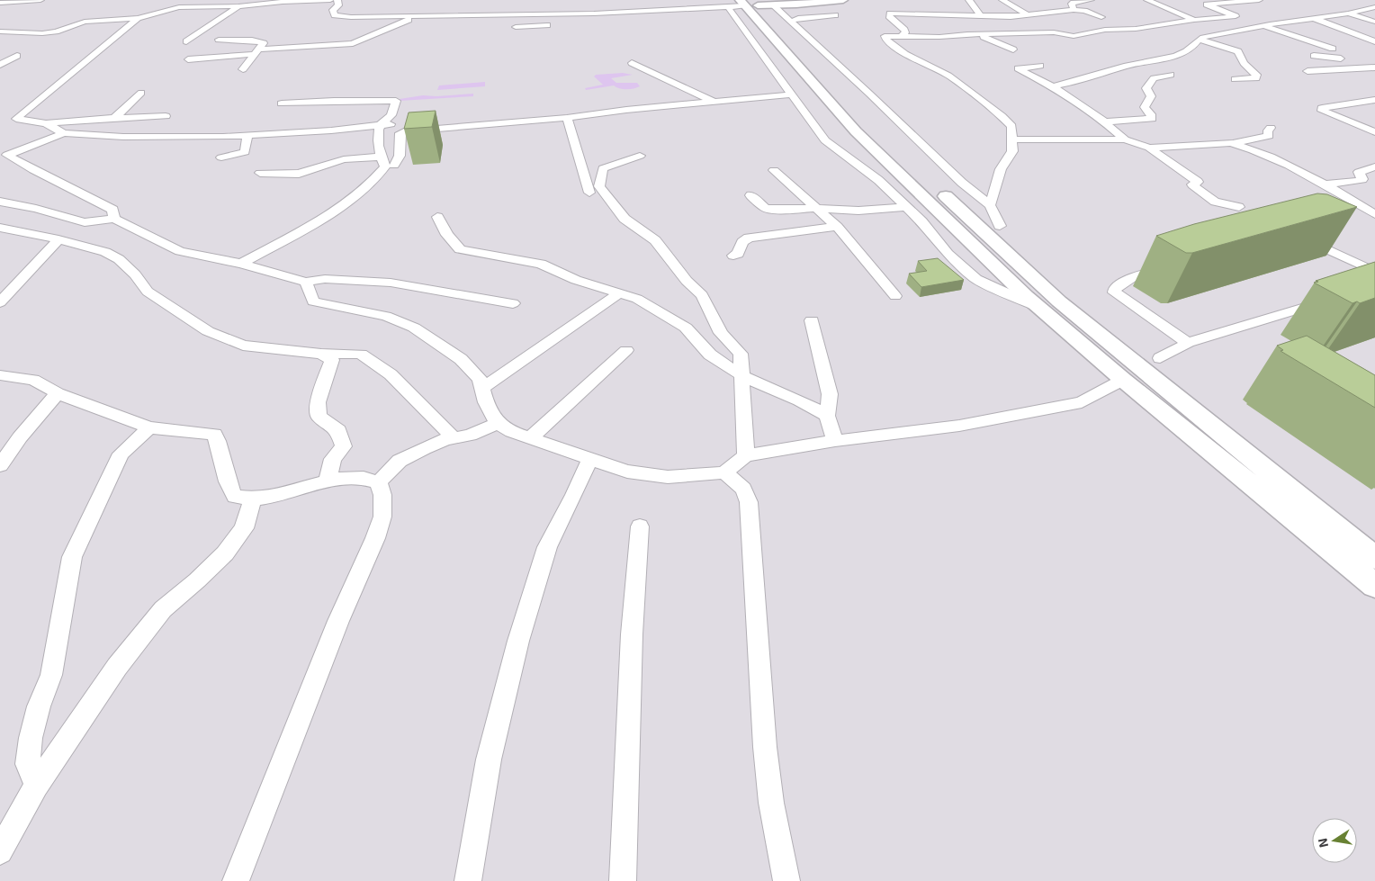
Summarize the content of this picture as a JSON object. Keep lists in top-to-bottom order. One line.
{"north":"left"}
